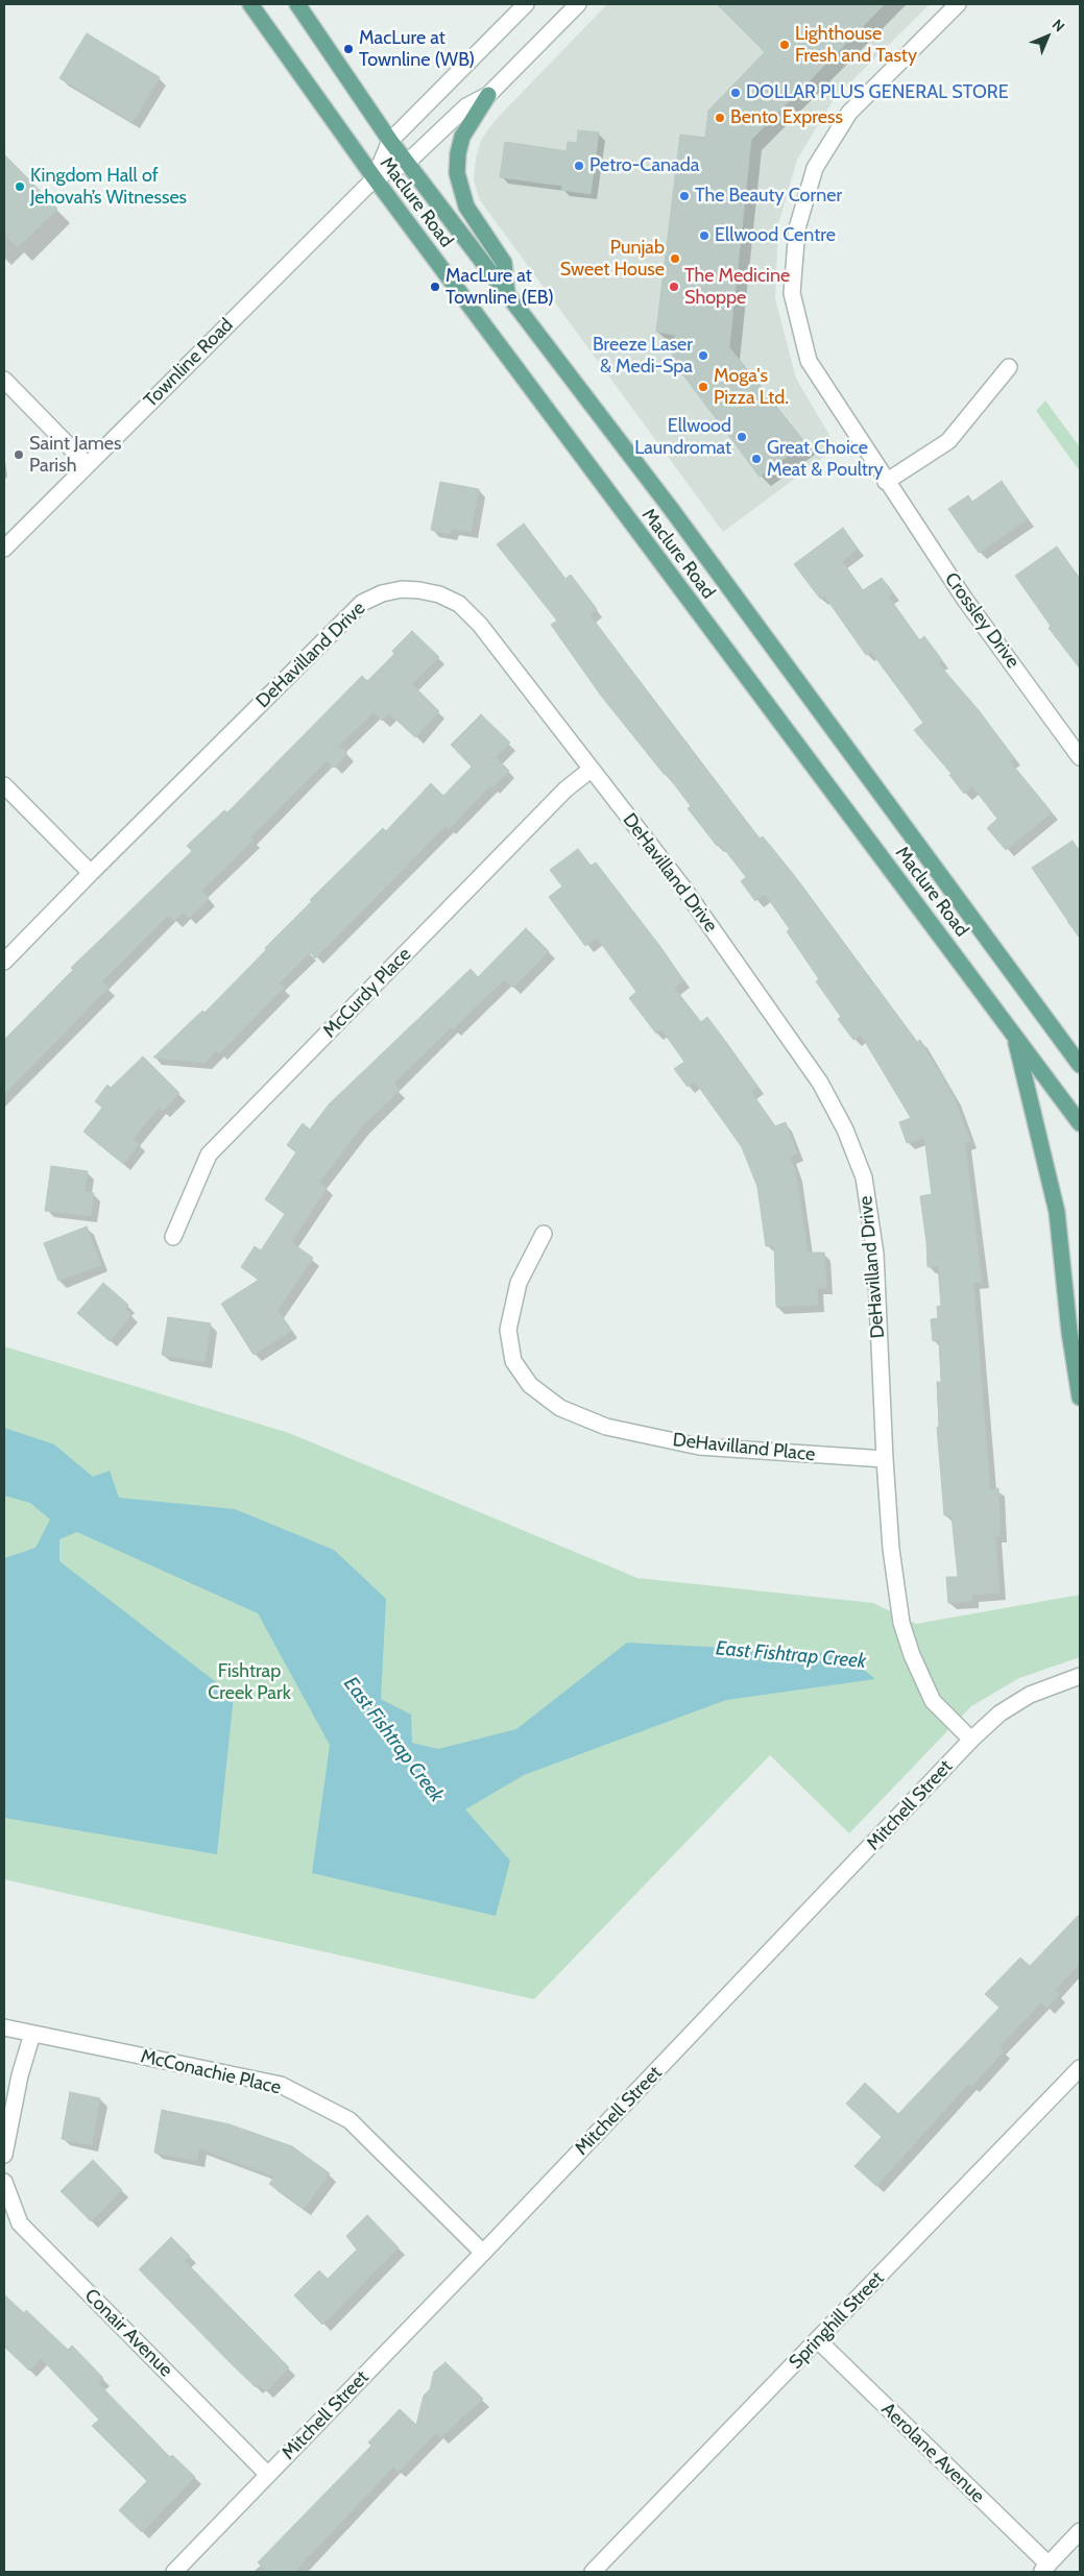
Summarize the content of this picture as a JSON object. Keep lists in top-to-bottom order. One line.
{"streets":{"main road":["Maclure Road"],"street":["Townline Road","Crossley Drive","DeHavilland Drive","McCurdy Place","DeHavilland Place","Mitchell Street","McConachie Place","Springhill Street","Conair Avenue","Aerolane Avenue"]},"crossings":[["Maclure Road","Townline Road"],["DeHavilland Drive","McCurdy Place"],["DeHavilland Drive","DeHavilland Place"],["DeHavilland Drive","Mitchell Street"],["Mitchell Street","McConachie Place"],["Mitchell Street","Conair Avenue"],["Springhill Street","Aerolane Avenue"]],"water":["East Fishtrap Creek"],"parks":["Fishtrap Creek Park"],"places":["Lighthouse Fresh and Tasty","MacLure at Townline (WB)","DOLLAR PLUS GENERAL STORE","Bento Express","Petro-Canada","Kingdom Hall of Jehovah’s Witnesses","The Beauty Corner","Ellwood Centre","Punjab Sweet House","MacLure at Townline (EB)","The Medicine Shoppe","Breeze Laser & Medi-Spa","Moga's Pizza Ltd.","Ellwood Laundromat","Saint James Parish","Great Choice Meat & Poultry"],"north":"top right"}
